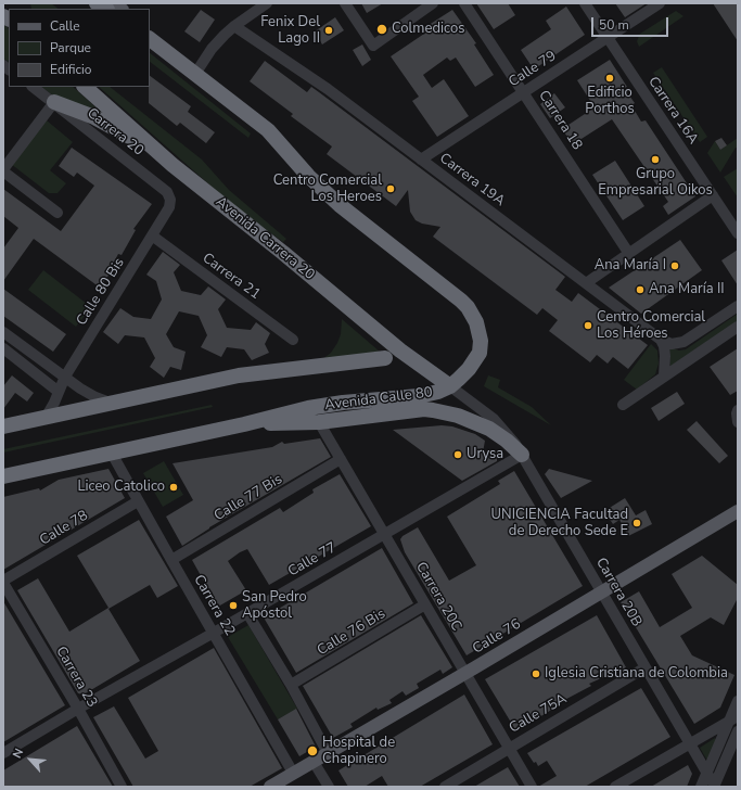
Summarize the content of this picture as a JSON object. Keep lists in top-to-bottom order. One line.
{"streets":{"highway":["Avenida Carrera 20","Avenida Calle 80"],"main road":["Calle 76"],"street":["Calle 79","Carrera 16A","Carrera 18","Carrera 20","Carrera 19A","Carrera 21","Calle 80 Bis","Calle 77 Bis","Calle 78","Calle 77","Carrera 20B","Carrera 20C","Carrera 22","Calle 76 Bis","Carrera 23","Calle 75A"]},"crossings":[["Calle 79","Carrera 16A"],["Calle 79","Carrera 18"],["Calle 79","Carrera 19A"],["Carrera 20","Calle 80 Bis"],["Avenida Carrera 20","Avenida Calle 80"],["Avenida Carrera 20","Carrera 20B"],["Carrera 21","Calle 80 Bis"],["Avenida Calle 80","Carrera 20B"],["Avenida Calle 80","Carrera 22"],["Calle 77 Bis","Carrera 20C"],["Calle 77 Bis","Carrera 22"],["Calle 78","Carrera 22"],["Calle 78","Carrera 23"],["Calle 77","Carrera 20B"],["Calle 77","Carrera 20C"],["Calle 77","Carrera 22"],["Calle 77","Carrera 23"],["Carrera 20B","Calle 76"],["Carrera 20B","Calle 75A"],["Carrera 20C","Calle 76 Bis"],["Carrera 20C","Calle 76"],["Carrera 20C","Calle 75A"],["Carrera 22","Calle 76"]],"places":["Colmedicos","Fenix Del Lago II","Edificio Porthos","Grupo Empresarial Oikos","Centro Comercial Los Heroes","Ana María I","Ana María II","Centro Comercial Los Héroes","Urysa","Liceo Catolico","UNICIENCIA Facultad de Derecho Sede E","San Pedro Apóstol","Iglesia Cristiana de Colombia","Hospital de Chapinero"],"legend":["Calle","Parque","Edificio"],"scale_bar":"50 m","north":"top left"}
